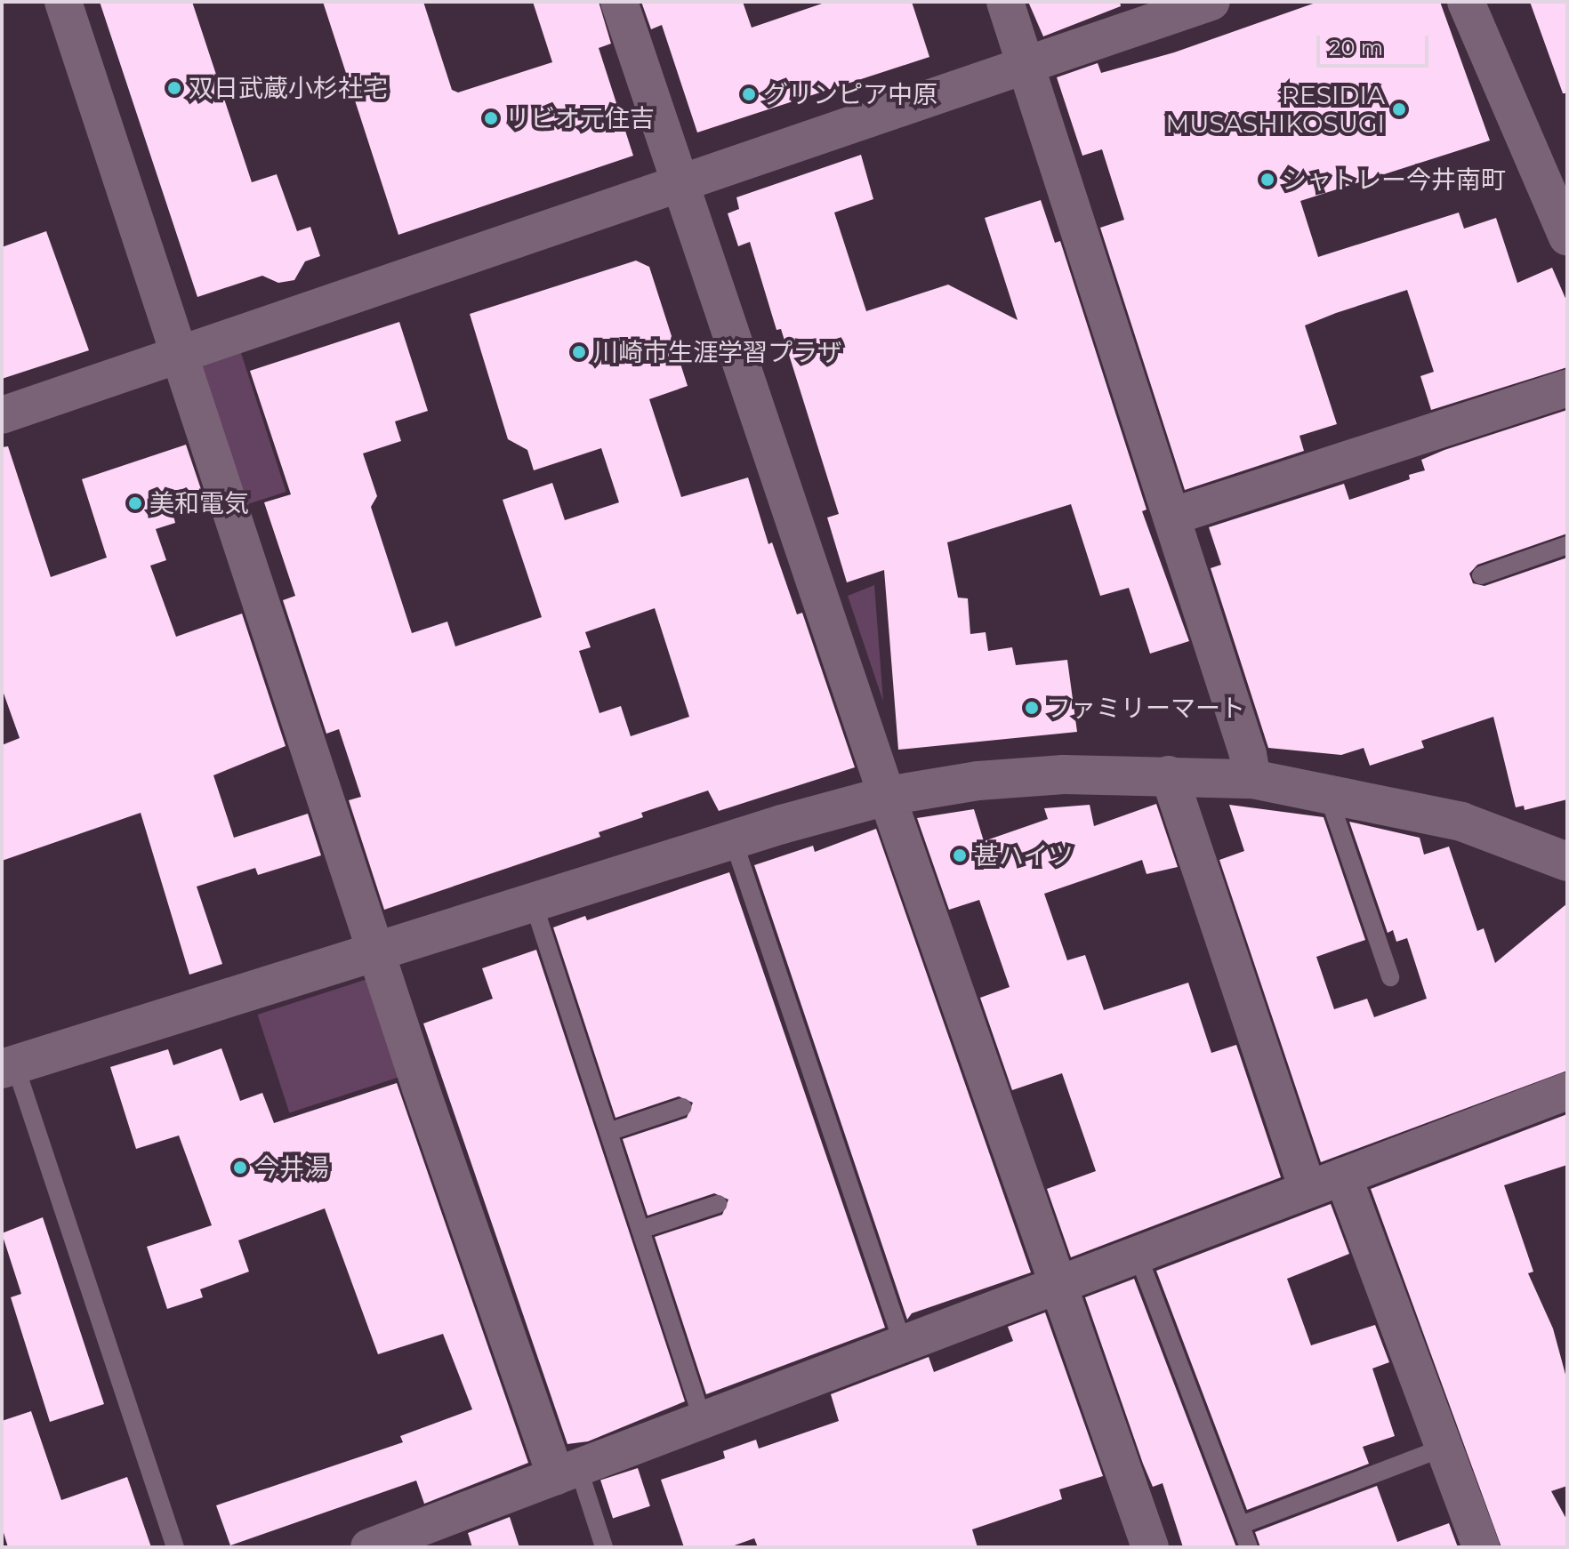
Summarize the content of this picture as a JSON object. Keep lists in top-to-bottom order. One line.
{"places":["双日武蔵小杉社宅","グリンピア中原","RESIDIA MUSASHIKOSUGI","リビオ元住吉","シャトレー今井南町","川崎市生涯学習プラザ","美和電気","ファミリーマート","甚ハイツ","今井湯"],"scale_bar":"20 m"}
